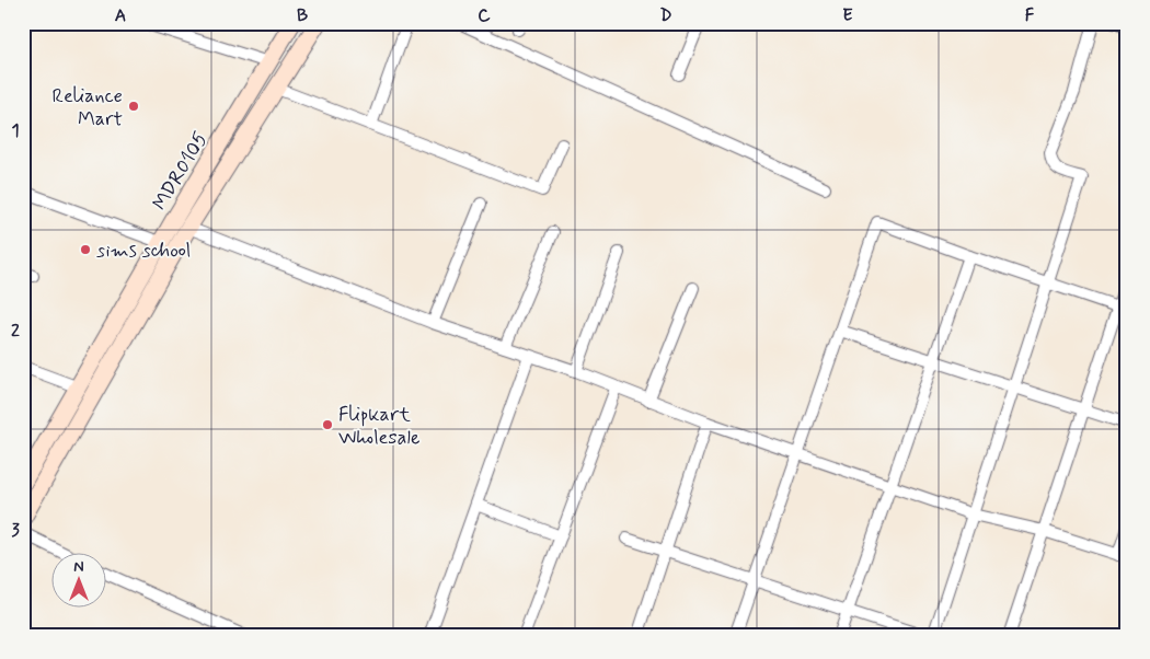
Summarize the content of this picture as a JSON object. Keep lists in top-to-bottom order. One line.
{"streets":{"main road":["MDR0105"]},"places":["Reliance Mart","sims school","Flipkart Wholesale"],"north":"top","grid":{"columns":["A","B","C","D","E","F"],"rows":["1","2","3"]}}
